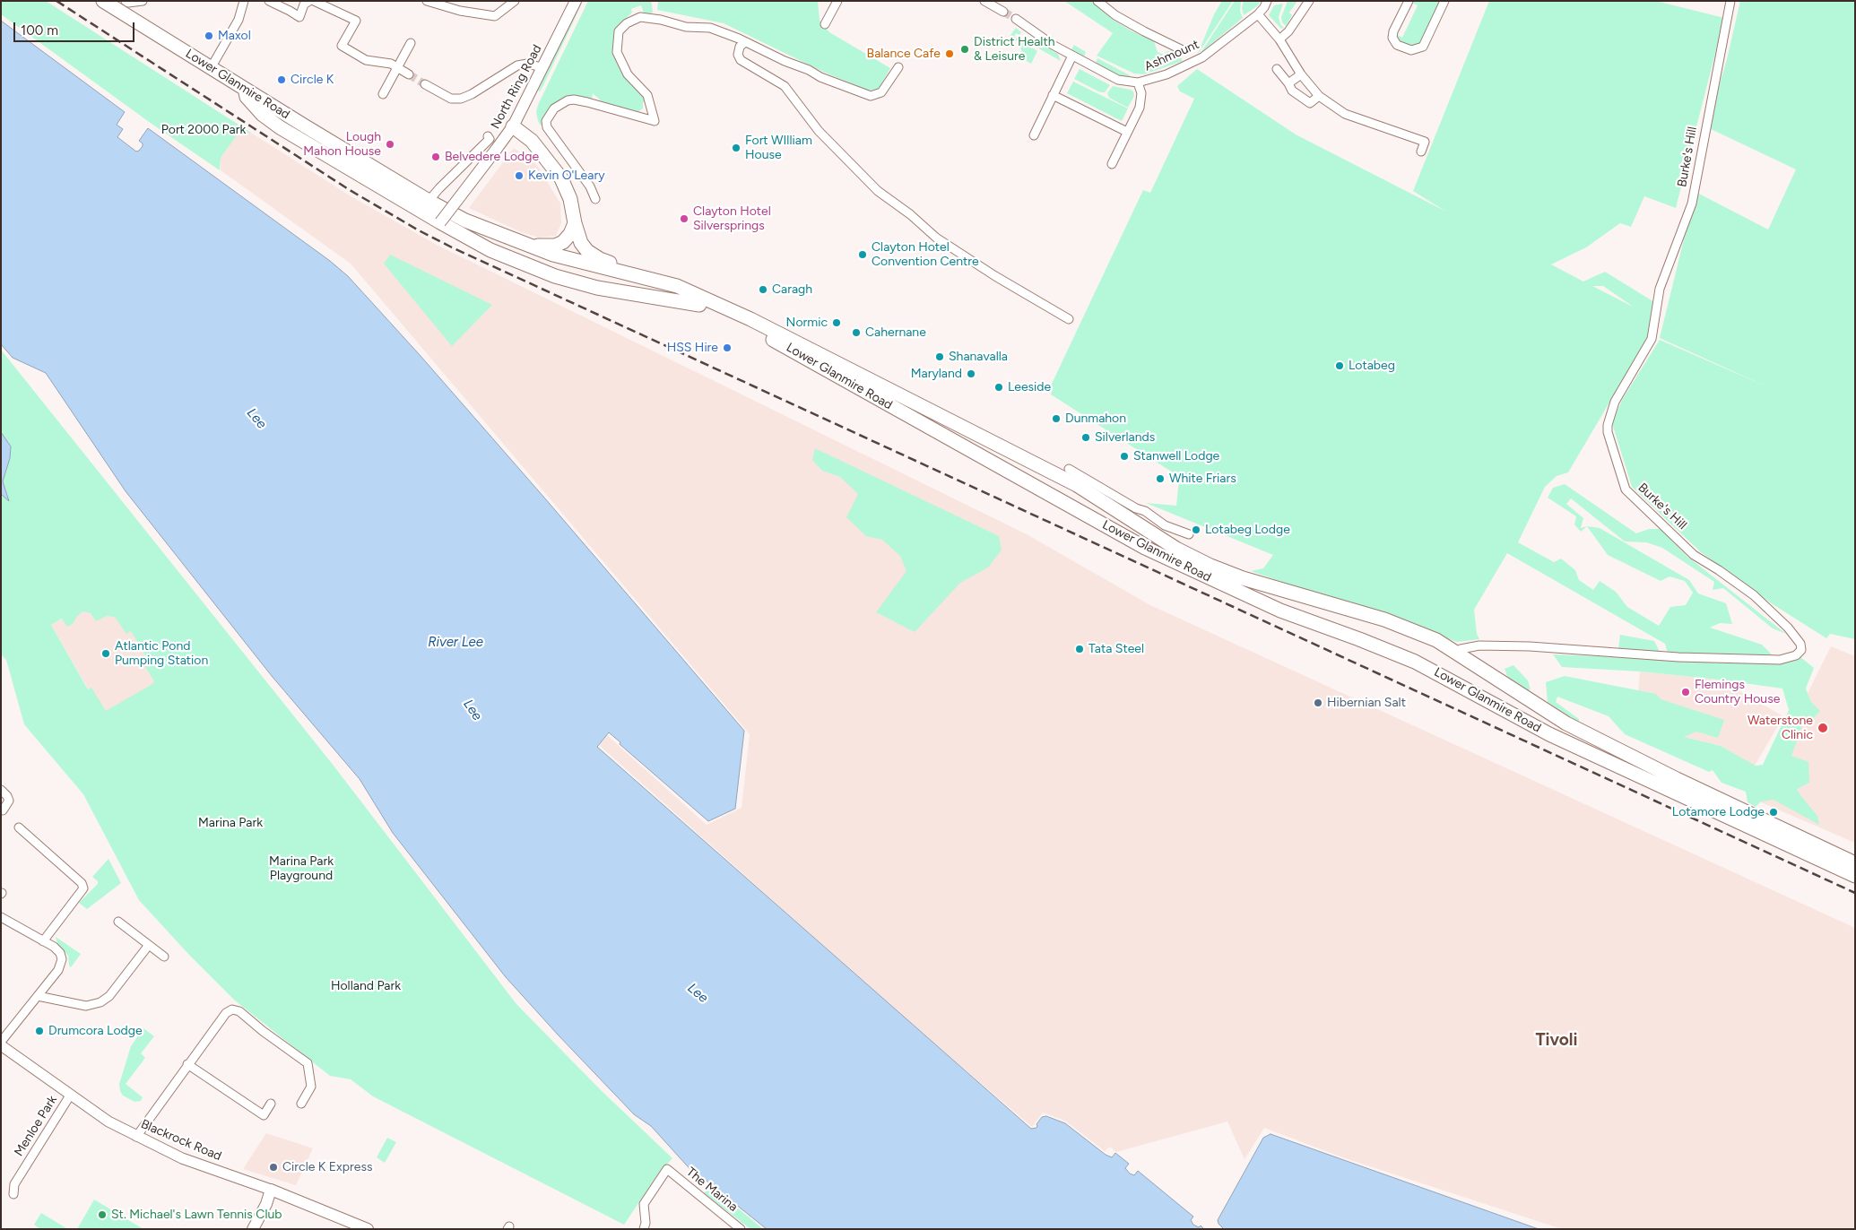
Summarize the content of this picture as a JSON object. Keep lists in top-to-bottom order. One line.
{"streets":{"highway":["Lower Glanmire Road"],"main road":["North Ring Road","Blackrock Road"],"street":["Ashmount","Burke's Hill","Menloe Park","The Marina"]},"crossings":[["Lower Glanmire Road","Burke's Hill"],["Menloe Park","Blackrock Road"]],"districts":["Tivoli"],"water":["Lee","River Lee"],"parks":["Port 2000 Park","Marina Park","Marina Park Playground","Holland Park"],"places":["Maxol","District Health & Leisure","Balance Cafe","Circle K","Lough Mahon House","Fort WIlliam House","Belvedere Lodge","Kevin O'Leary","Clayton Hotel Silversprings","Clayton Hotel Convention Centre","Caragh","Normic","Cahernane","HSS Hire","Shanavalla","Lotabeg","Maryland","Leeside","Dunmahon","Silverlands","Stanwell Lodge","White Friars","Lotabeg Lodge","Tata Steel","Atlantic Pond Pumping Station","Flemings Country House","Hibernian Salt","Waterstone Clinic","Lotamore Lodge","Drumcora Lodge","Circle K Express","St. Michael's Lawn Tennis Club"],"scale_bar":"100 m"}
